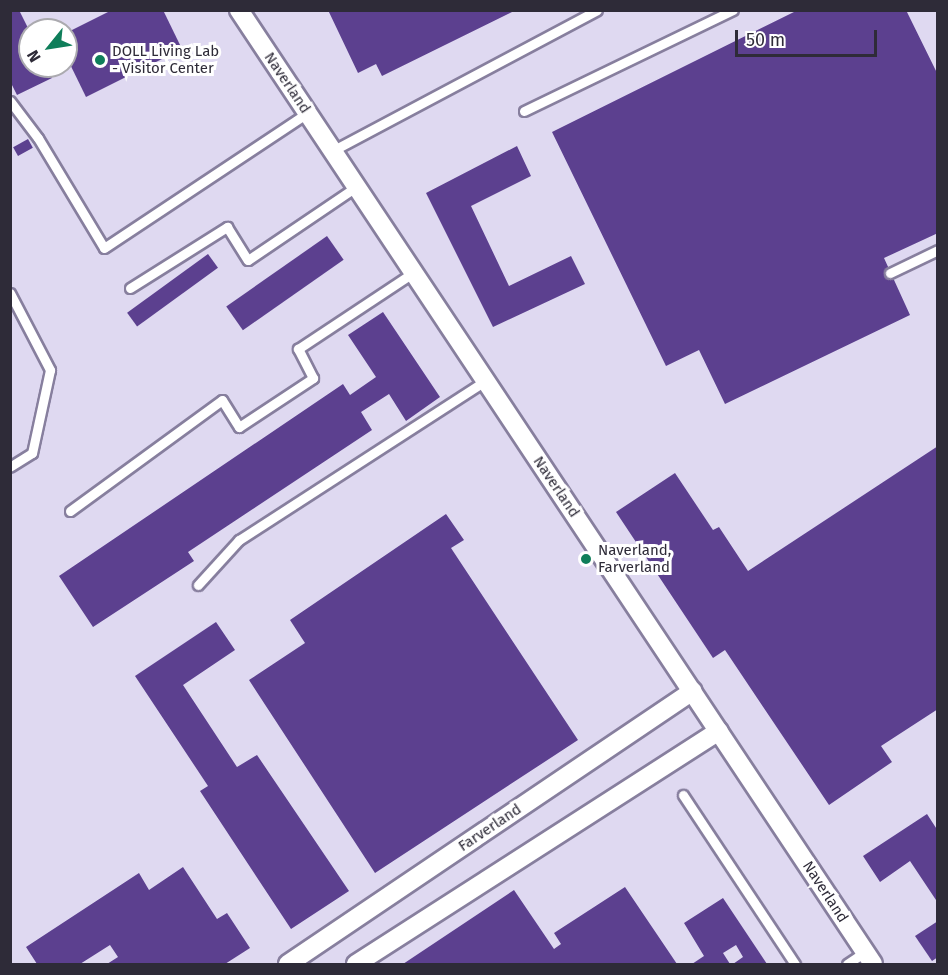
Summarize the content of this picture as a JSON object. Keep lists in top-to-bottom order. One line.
{"streets":{"street":["Naverland","Farverland"]},"crossings":[["Naverland","Farverland"]],"places":["DOLL Living Lab - Visitor Center","Naverland, Farverland"],"scale_bar":"50 m","north":"bottom left"}
